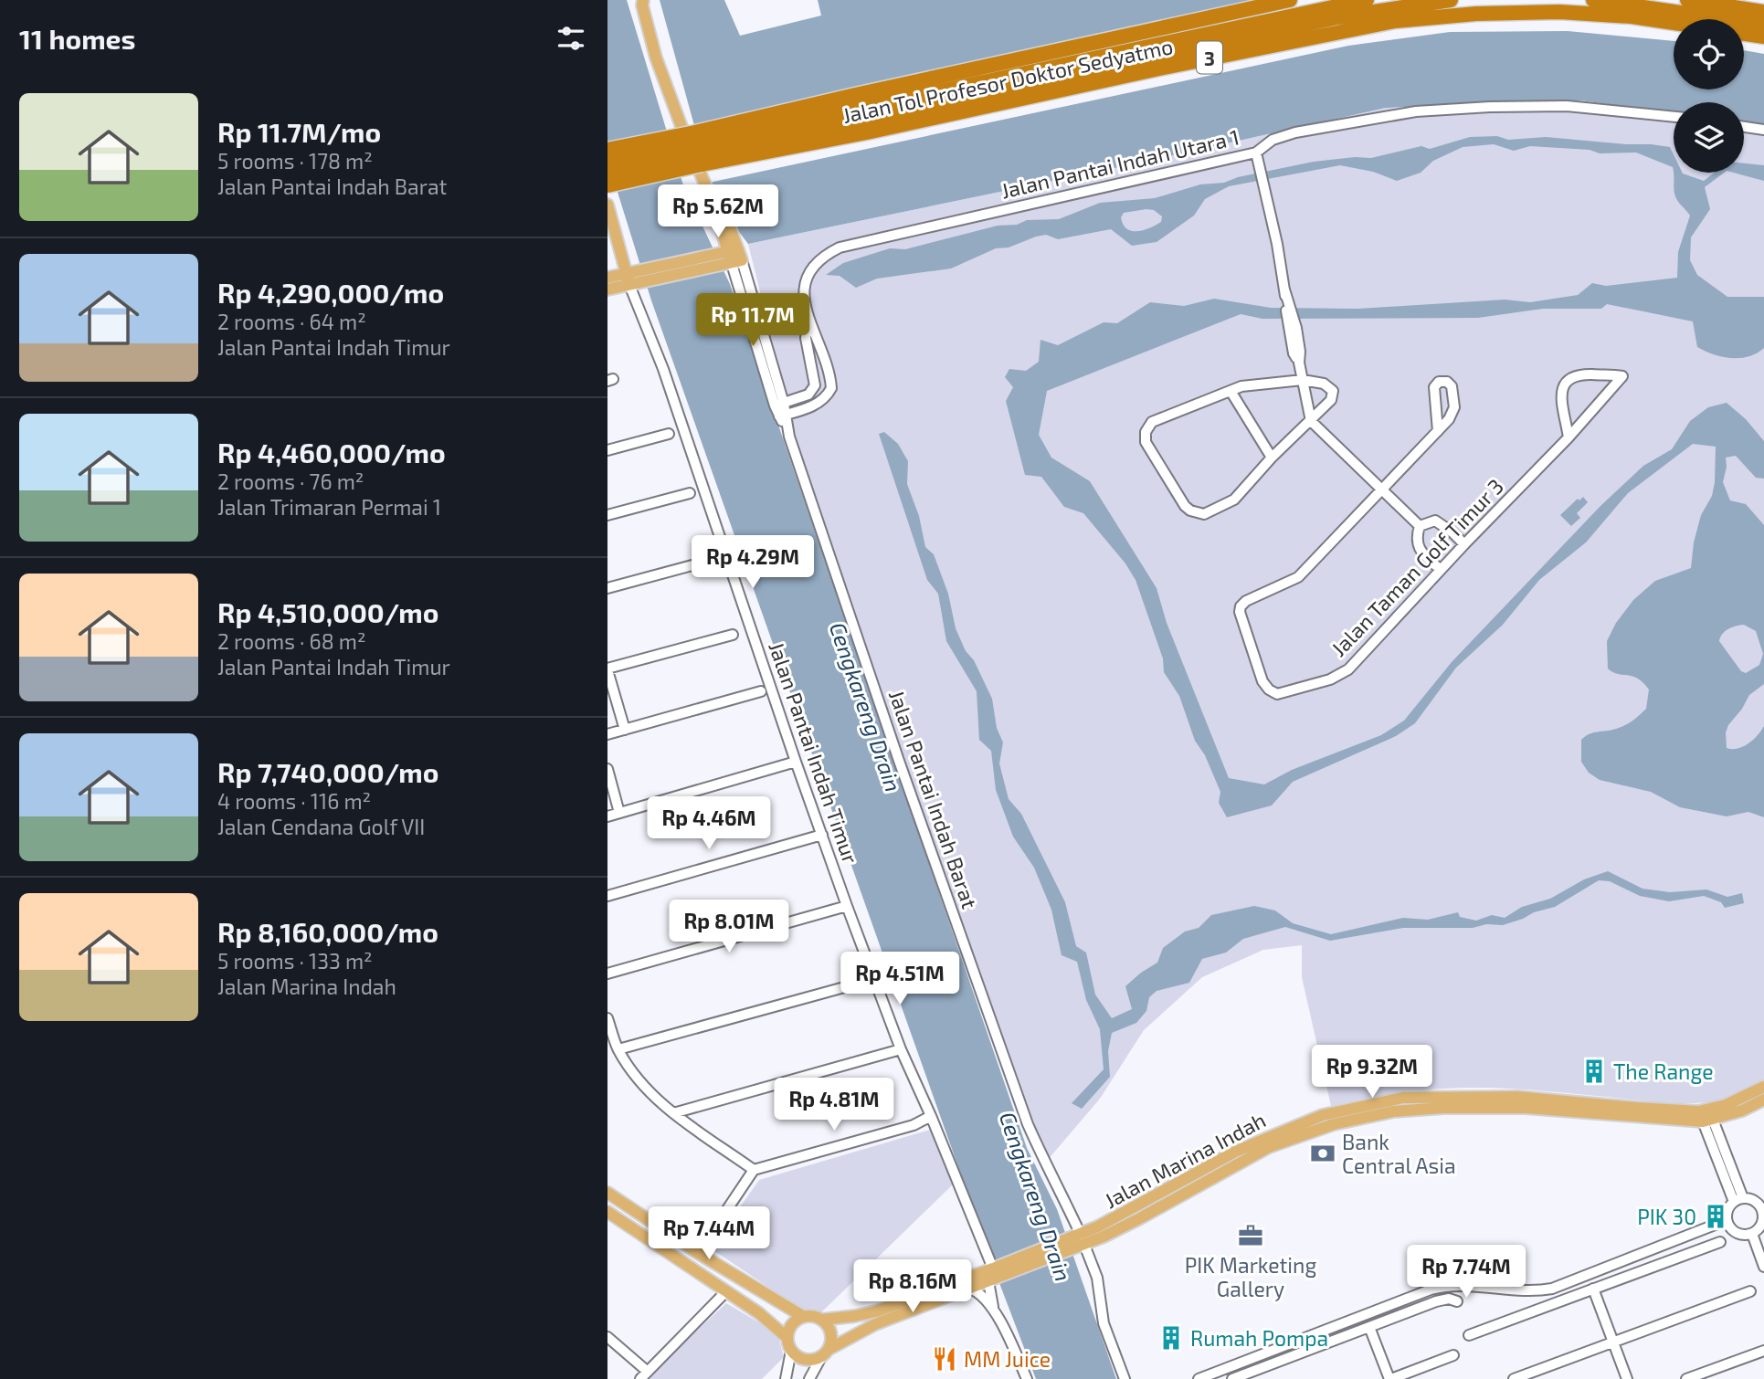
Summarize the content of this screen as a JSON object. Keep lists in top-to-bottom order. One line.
{"streets":{"highway":["3","Jalan Tol Profesor Doktor Sedyatmo"],"main road":["Jalan Pantai Indah Timur","Jalan Pantai Indah Barat","Jalan Marina Indah"],"street":["Jalan Pantai Indah Utara 1","Jalan Taman Golf Timur 3"]},"crossings":[["Jalan Pantai Indah Utara 1","Jalan Pantai Indah Barat"],["Jalan Pantai Indah Timur","Jalan Marina Indah"],["Jalan Pantai Indah Barat","Jalan Marina Indah"]],"water":["Cengkareng Drain"],"places":{"building":["The Range","PIK 30","Rumah Pompa"],"bank":["Bank Central Asia"],"office":["PIK Marketing Gallery"],"restaurant":["MM Juice"]},"page":{"heading":"11 homes","list":[{"name":"Rp 11.7M/mo","note":"5 rooms · 178 m² · Jalan Pantai Indah Barat"},{"name":"Rp 4,290,000/mo","note":"2 rooms · 64 m² · Jalan Pantai Indah Timur"},{"name":"Rp 4,460,000/mo","note":"2 rooms · 76 m² · Jalan Trimaran Permai 1"},{"name":"Rp 4,510,000/mo","note":"2 rooms · 68 m² · Jalan Pantai Indah Timur"},{"name":"Rp 7,740,000/mo","note":"4 rooms · 116 m² · Jalan Cendana Golf VII"},{"name":"Rp 8,160,000/mo","note":"5 rooms · 133 m² · Jalan Marina Indah"}],"price":["Rp 5.62M","Rp 11.7M","Rp 4.29M","Rp 4.46M","Rp 8.01M","Rp 4.51M","Rp 9.32M","Rp 4.81M","Rp 7.44M","Rp 7.74M","Rp 8.16M"]}}
